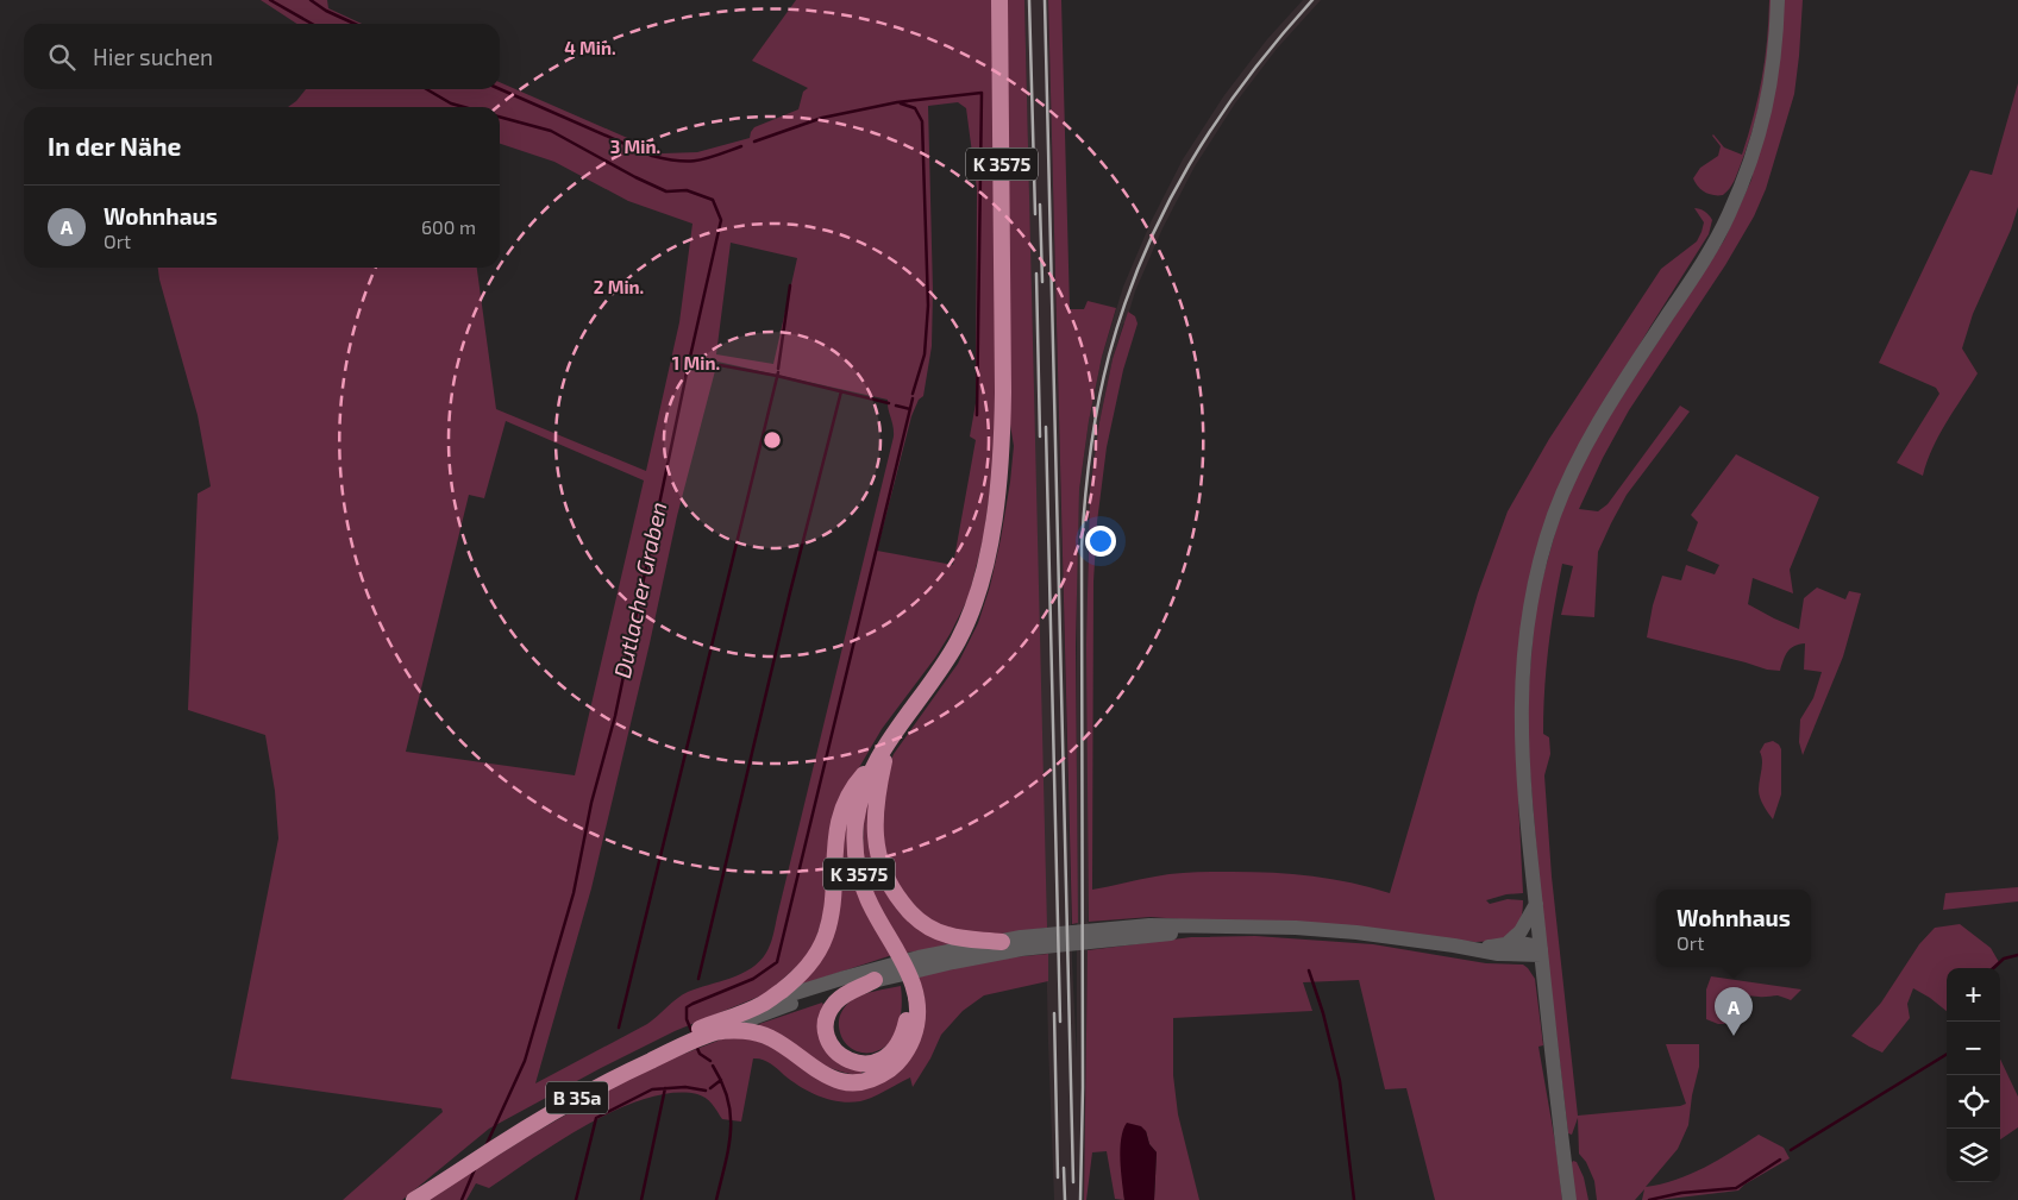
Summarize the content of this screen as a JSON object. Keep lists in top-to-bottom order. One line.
{"streets":{"main road":["K 3575","B 35a"]},"crossings":[["K 3575","B 35a"]],"water":["Dutlacher Graben"],"page":{"search":"Hier suchen","heading":"In der Nähe","list":[{"mark":"A","name":"Wohnhaus","note":"Ort","value":"600 m"}],"popup":["Wohnhaus","Ort"],"map_buttons":["+","−"],"pins":"A"},"rings":["4 Min.","3 Min.","2 Min.","1 Min."]}
